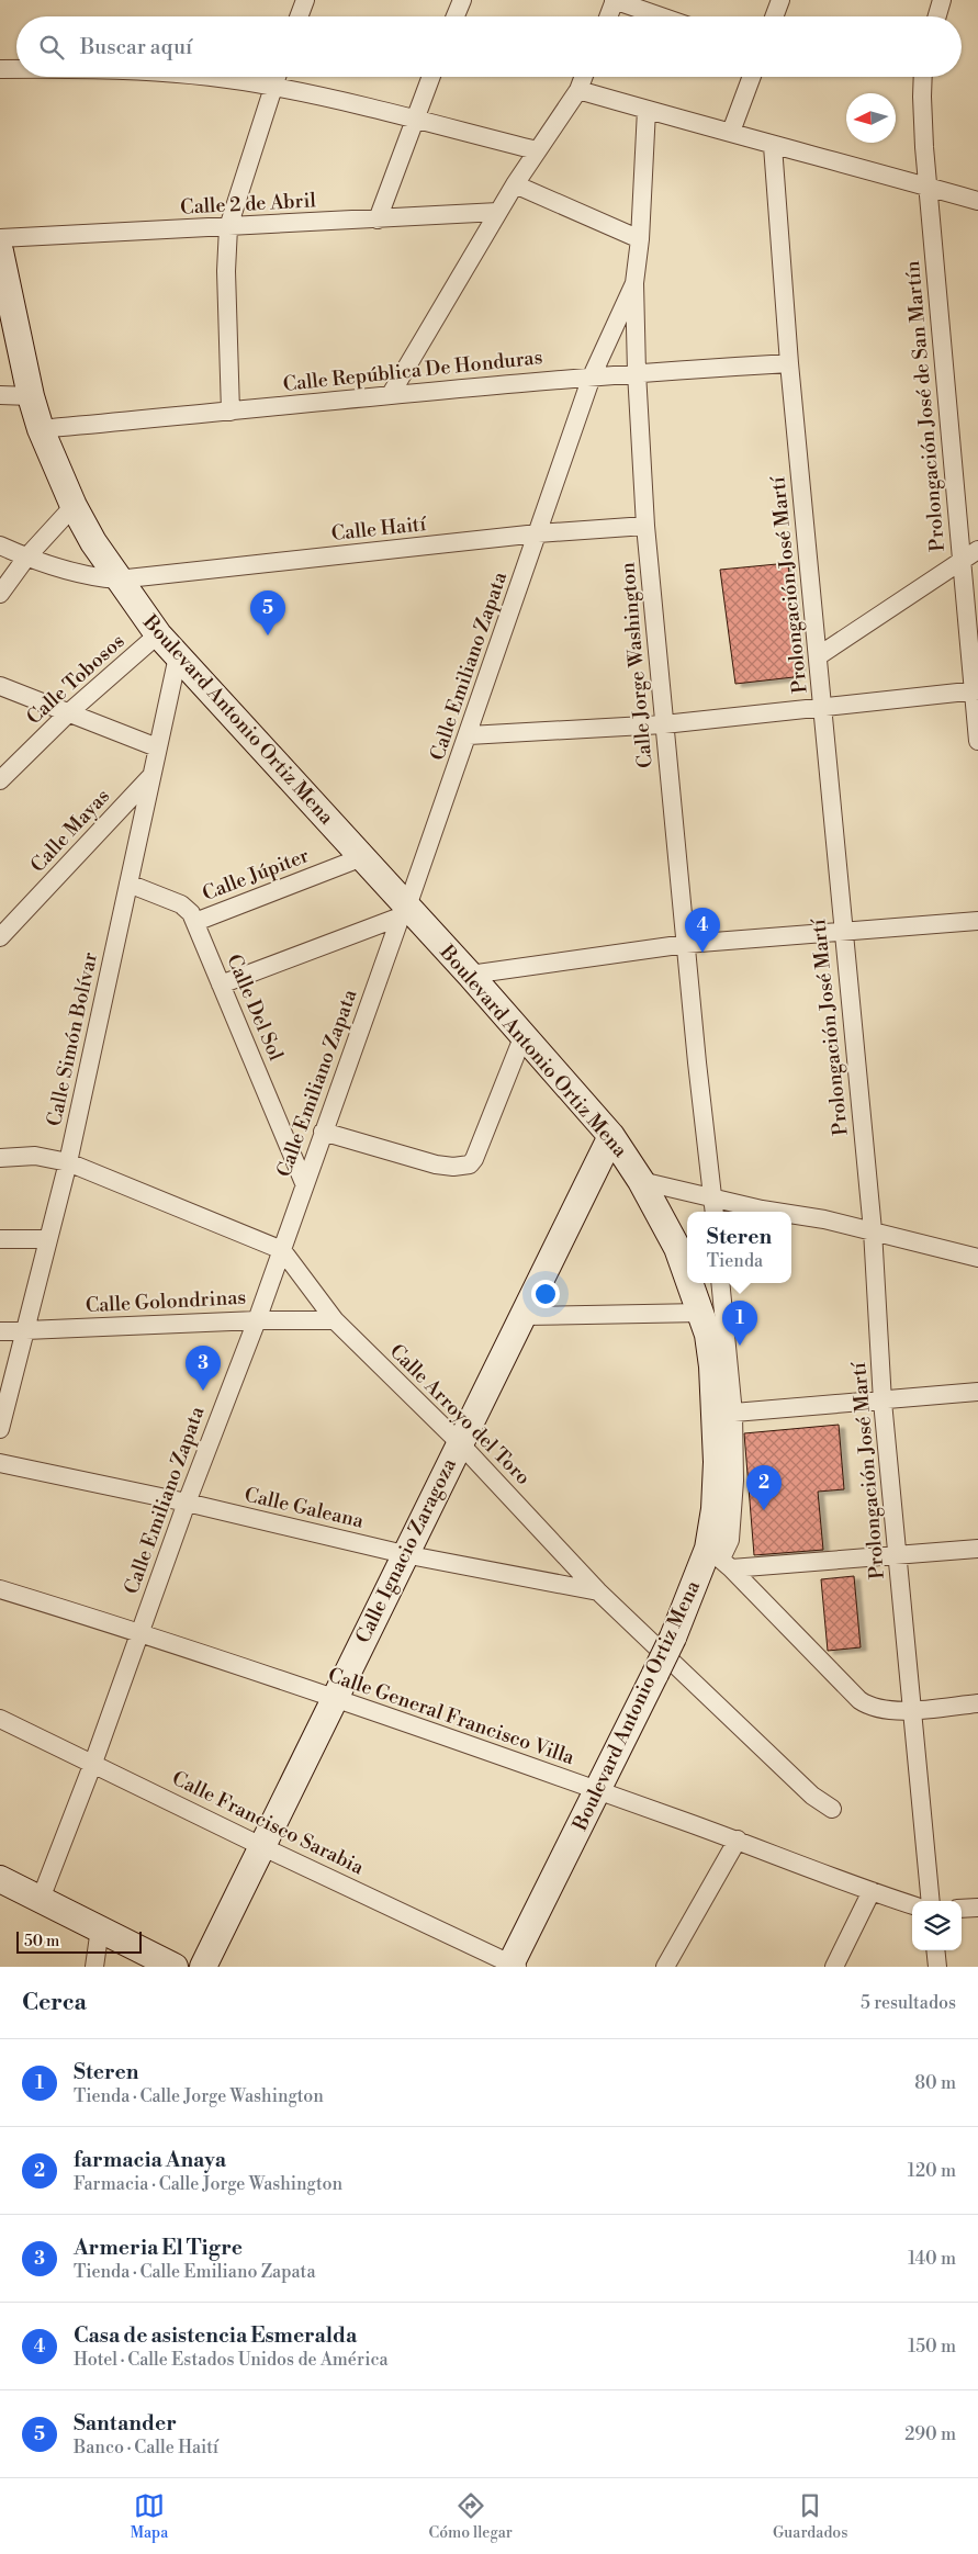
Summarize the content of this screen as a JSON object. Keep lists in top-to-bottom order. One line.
{"streets":{"main road":["Boulevard Antonio Ortiz Mena","Calle Ignacio Zaragoza"],"street":["Calle 2 de Abril","Calle República De Honduras","Prolongación José de San Martín","Calle Haití","Prolongación José Martí","Calle Jorge Washington","Calle Emiliano Zapata","Calle Tobosos","Calle Mayas","Calle Júpiter","Calle Del Sol","Calle Simón Bolívar","Calle Golondrinas","Calle Arroyo del Toro","Calle Galeana","Calle General Francisco Villa","Calle Francisco Sarabia"]},"crossings":[["Calle República De Honduras","Prolongación José Martí"],["Calle República De Honduras","Calle Jorge Washington"],["Calle República De Honduras","Calle Emiliano Zapata"],["Calle República De Honduras","Boulevard Antonio Ortiz Mena"],["Calle Haití","Calle Jorge Washington"],["Calle Haití","Calle Emiliano Zapata"],["Calle Haití","Boulevard Antonio Ortiz Mena"],["Calle Jorge Washington","Calle Emiliano Zapata"],["Calle Emiliano Zapata","Boulevard Antonio Ortiz Mena"],["Calle Emiliano Zapata","Calle Del Sol"],["Calle Emiliano Zapata","Calle Golondrinas"],["Calle Emiliano Zapata","Calle Arroyo del Toro"],["Calle Emiliano Zapata","Calle Galeana"],["Calle Emiliano Zapata","Calle General Francisco Villa"],["Calle Emiliano Zapata","Calle Francisco Sarabia"],["Calle Tobosos","Boulevard Antonio Ortiz Mena"],["Boulevard Antonio Ortiz Mena","Calle Júpiter"],["Boulevard Antonio Ortiz Mena","Calle Simón Bolívar"],["Boulevard Antonio Ortiz Mena","Calle Ignacio Zaragoza"],["Boulevard Antonio Ortiz Mena","Calle General Francisco Villa"],["Boulevard Antonio Ortiz Mena","Calle Francisco Sarabia"],["Calle Mayas","Calle Simón Bolívar"],["Calle Júpiter","Calle Del Sol"],["Calle Del Sol","Calle Simón Bolívar"],["Calle Simón Bolívar","Calle Golondrinas"],["Calle Golondrinas","Calle Arroyo del Toro"],["Calle Arroyo del Toro","Calle Galeana"],["Calle Arroyo del Toro","Calle Ignacio Zaragoza"],["Calle Galeana","Calle Ignacio Zaragoza"],["Calle Ignacio Zaragoza","Calle General Francisco Villa"],["Calle Ignacio Zaragoza","Calle Francisco Sarabia"]],"scale_bar":"50 m","north":"left","page":{"search":"Buscar aquí","pins":["5","4","1","3","2"],"popup":["Steren","Tienda"],"scale":"50 m","heading":["Cerca","5 resultados"],"list":[{"mark":"1","name":"Steren","note":"Tienda · Calle Jorge Washington","value":"80 m"},{"mark":"2","name":"farmacia Anaya","note":"Farmacia · Calle Jorge Washington","value":"120 m"},{"mark":"3","name":"Armeria El Tigre","note":"Tienda · Calle Emiliano Zapata","value":"140 m"},{"mark":"4","name":"Casa de asistencia Esmeralda","note":"Hotel · Calle Estados Unidos de América","value":"150 m"},{"mark":"5","name":"Santander","note":"Banco · Calle Haití","value":"290 m"}],"nav":["Mapa","Cómo llegar","Guardados"]}}
